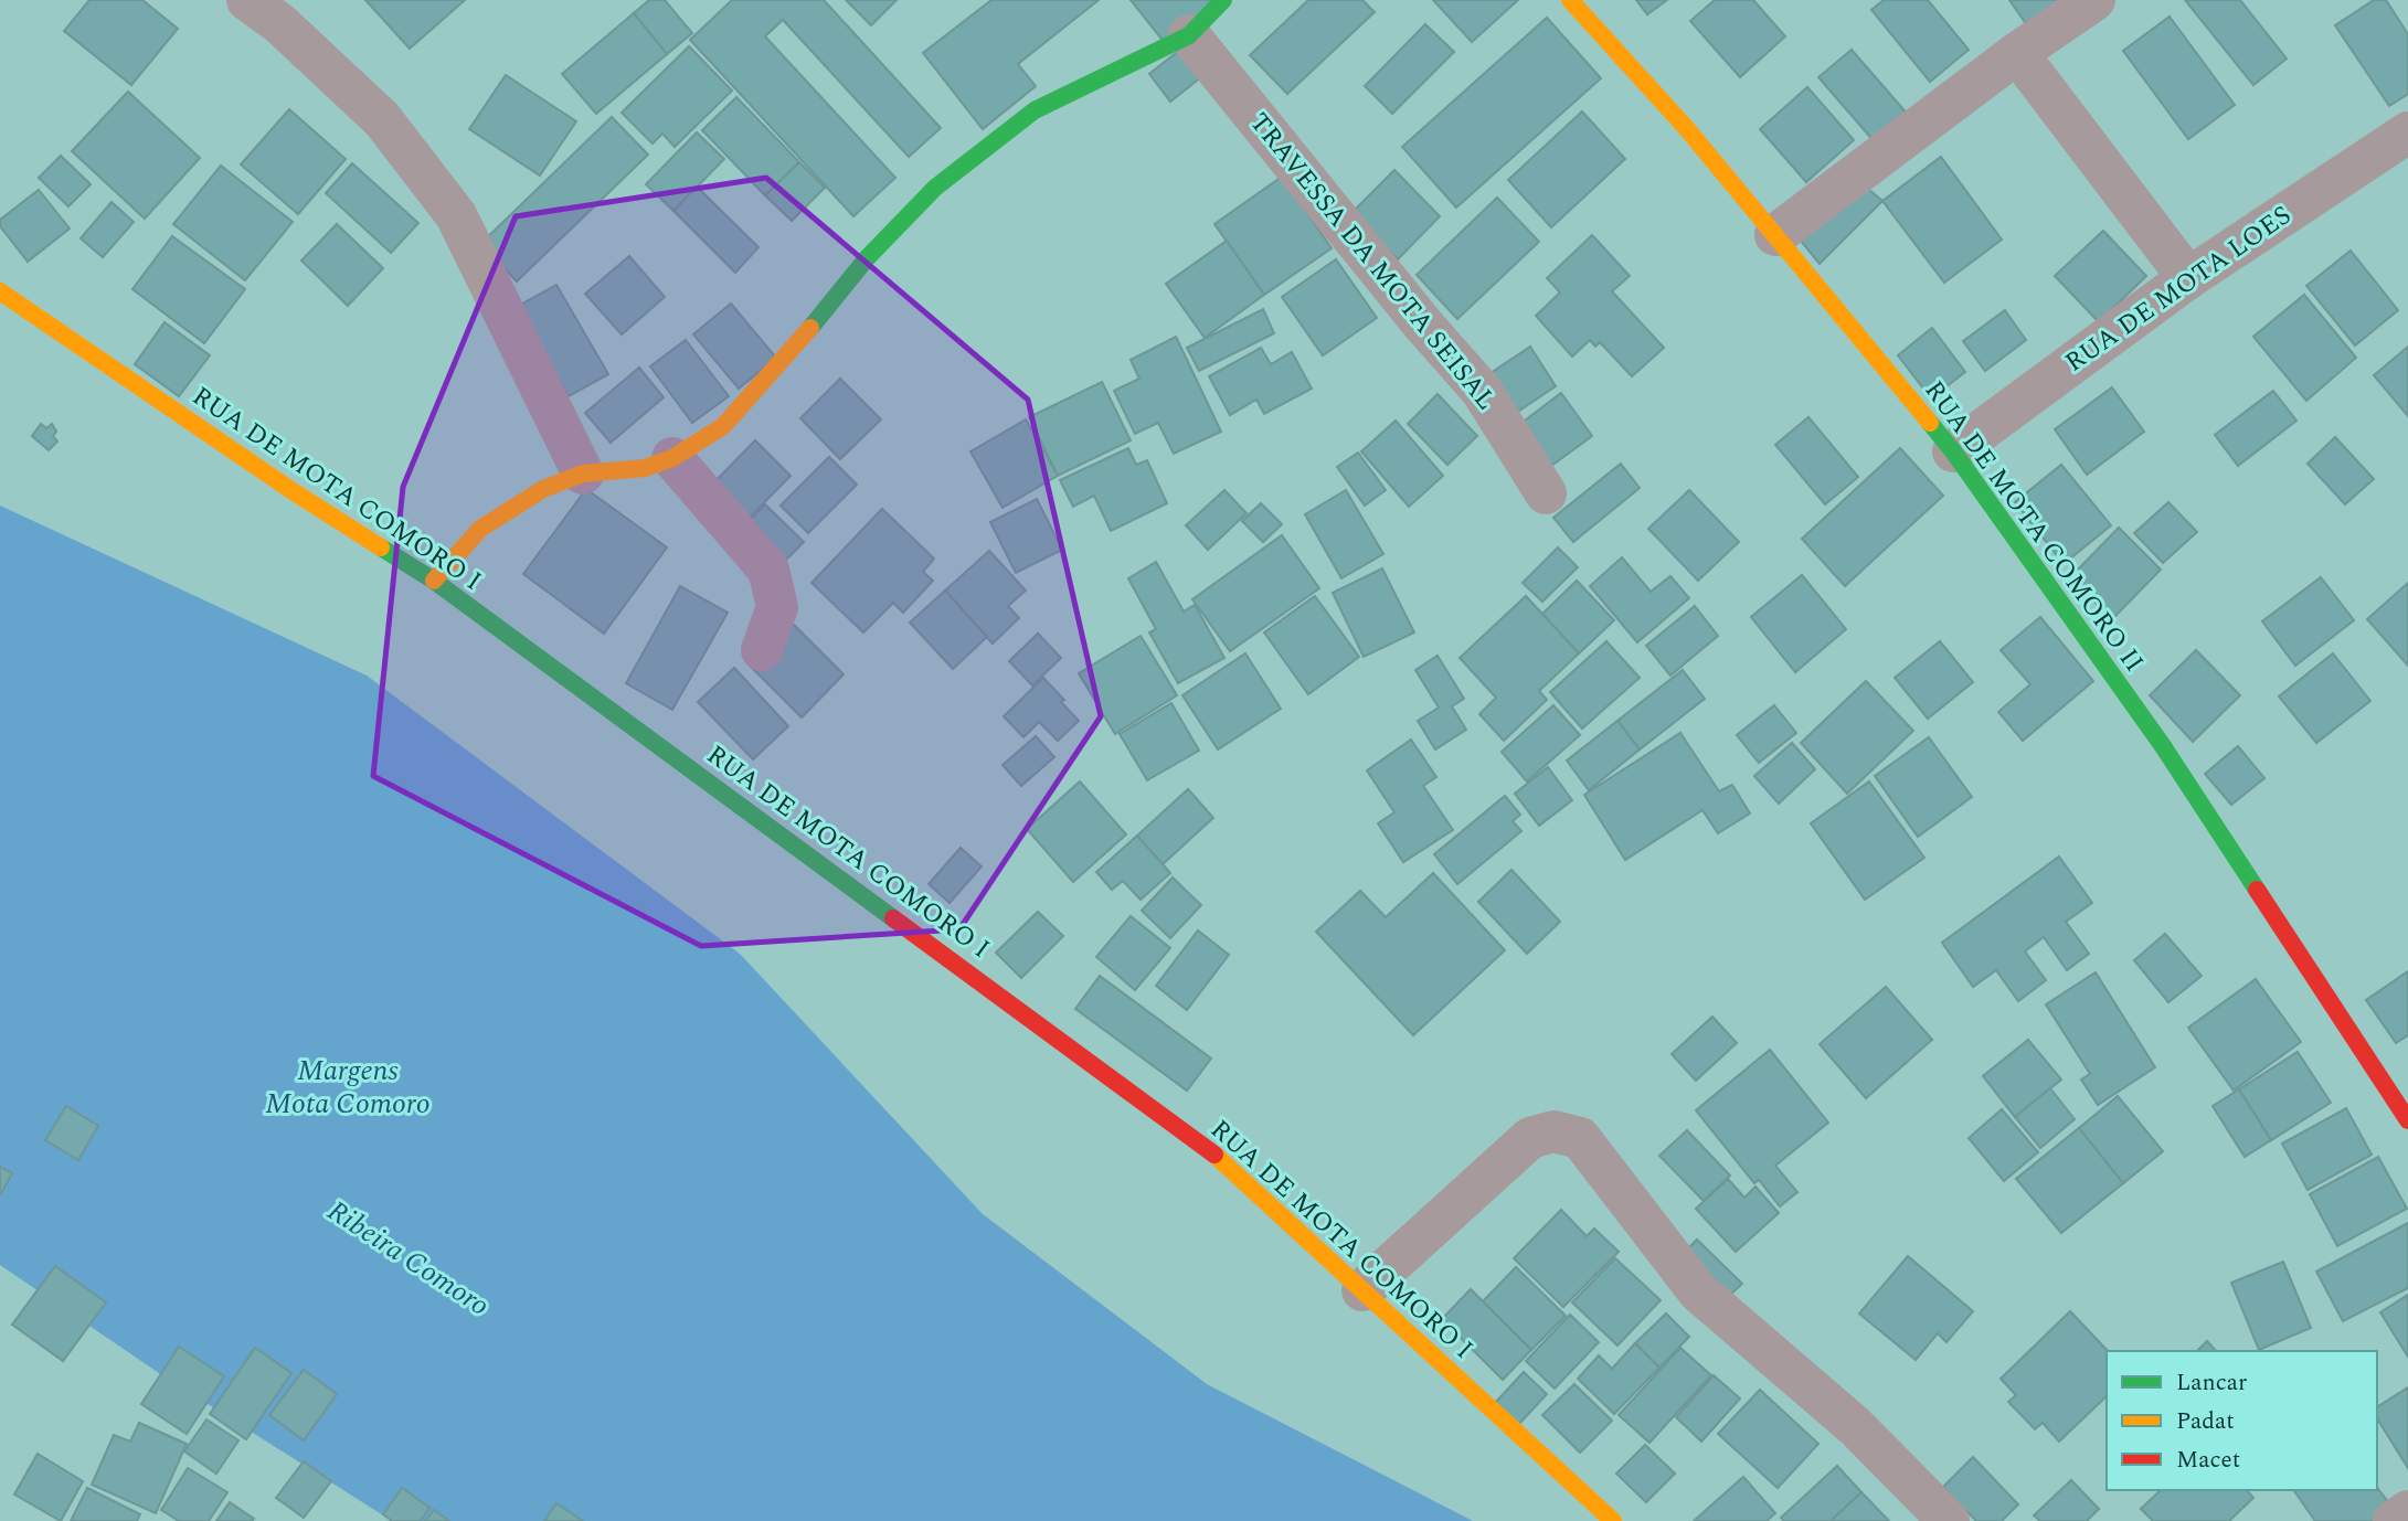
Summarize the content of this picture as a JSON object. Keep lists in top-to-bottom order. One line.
{"streets":{"street":["TRAVESSA DA MOTA SEISAL","RUA DE MOTA LOES","RUA DE MOTA COMORO I","RUA DE MOTA COMORO II"]},"crossings":[["RUA DE MOTA LOES","RUA DE MOTA COMORO II"]],"water":["Margens Mota Comoro","Ribeira Comoro"],"legend":["Lancar","Padat","Macet"]}
